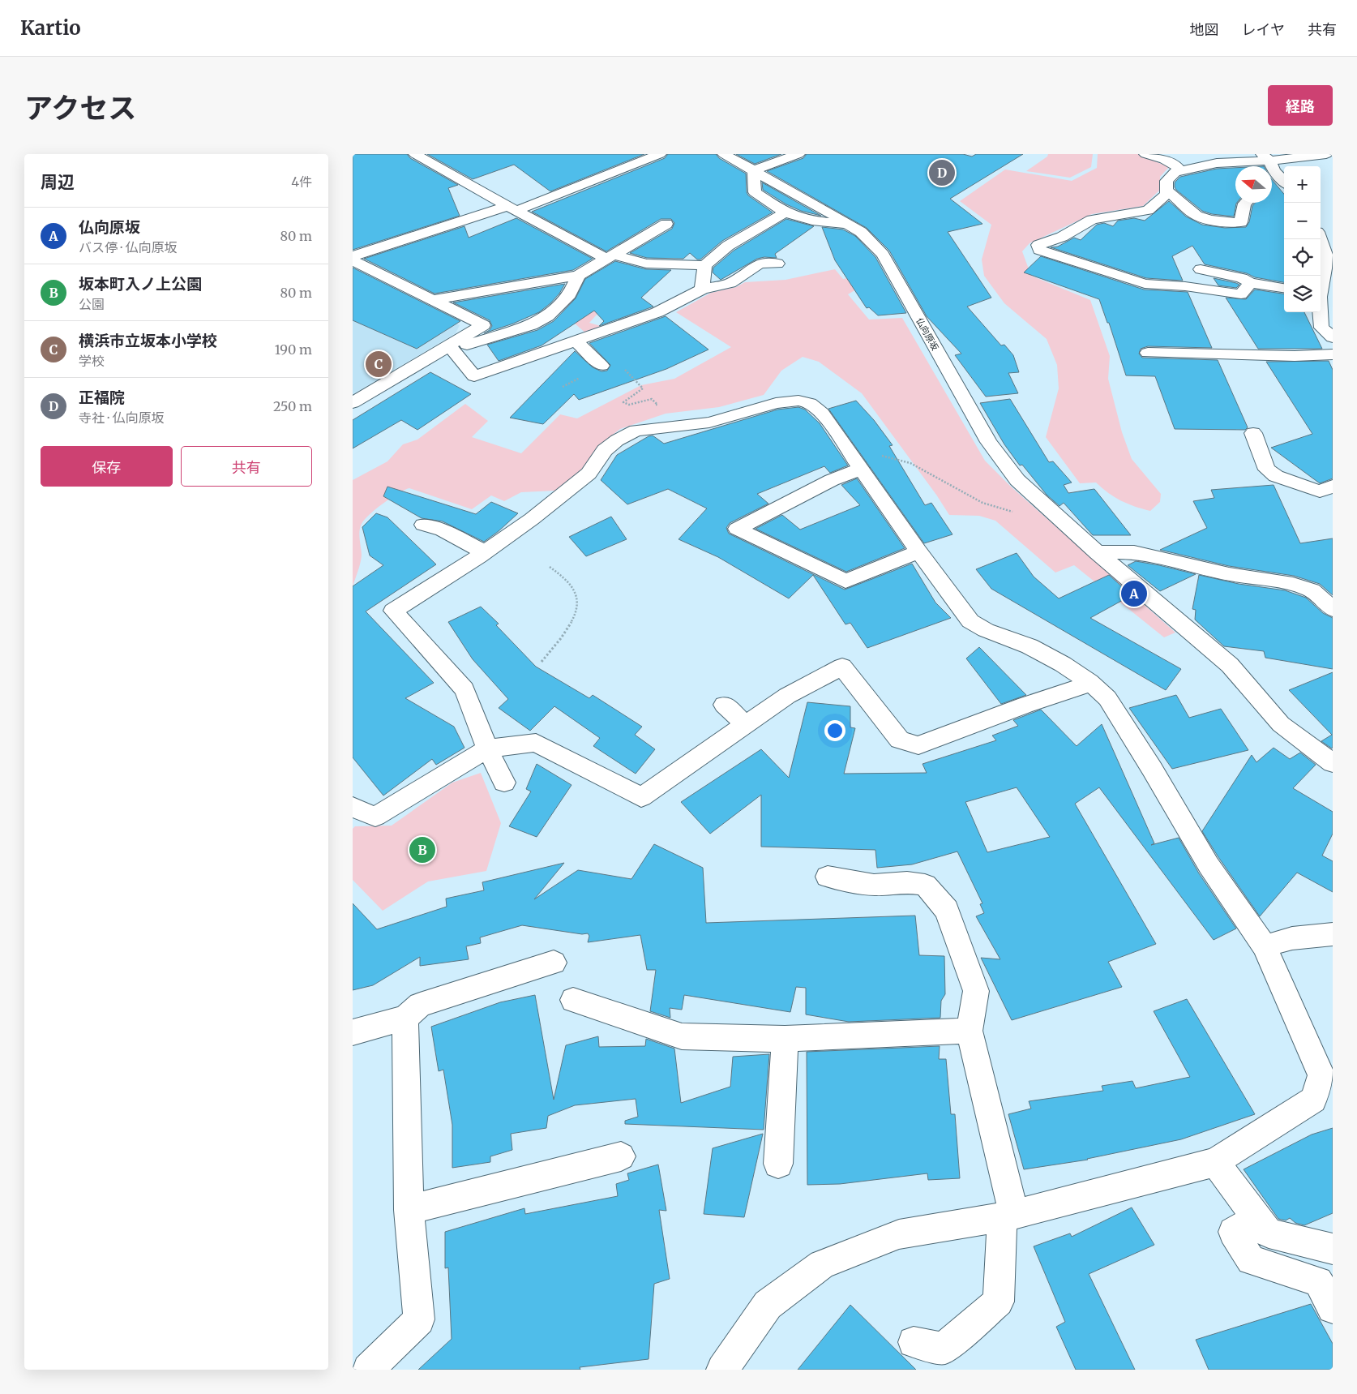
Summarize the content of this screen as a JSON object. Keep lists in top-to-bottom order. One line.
{"streets":{"street":["仏向原坂"]},"north":"left","page":{"header":"Kartio","nav":["地図","レイヤ","共有"],"title":"アクセス","buttons":["経路",["保存","共有"]],"heading":["周辺","4件"],"pins":["D","C","A","B"],"map_buttons":["+","−"],"list":[{"mark":"A","name":"仏向原坂","note":"バス停 · 仏向原坂","value":"80 m"},{"mark":"B","name":"坂本町入ノ上公園","note":"公園","value":"80 m"},{"mark":"C","name":"横浜市立坂本小学校","note":"学校","value":"190 m"},{"mark":"D","name":"正福院","note":"寺社 · 仏向原坂","value":"250 m"}]}}
